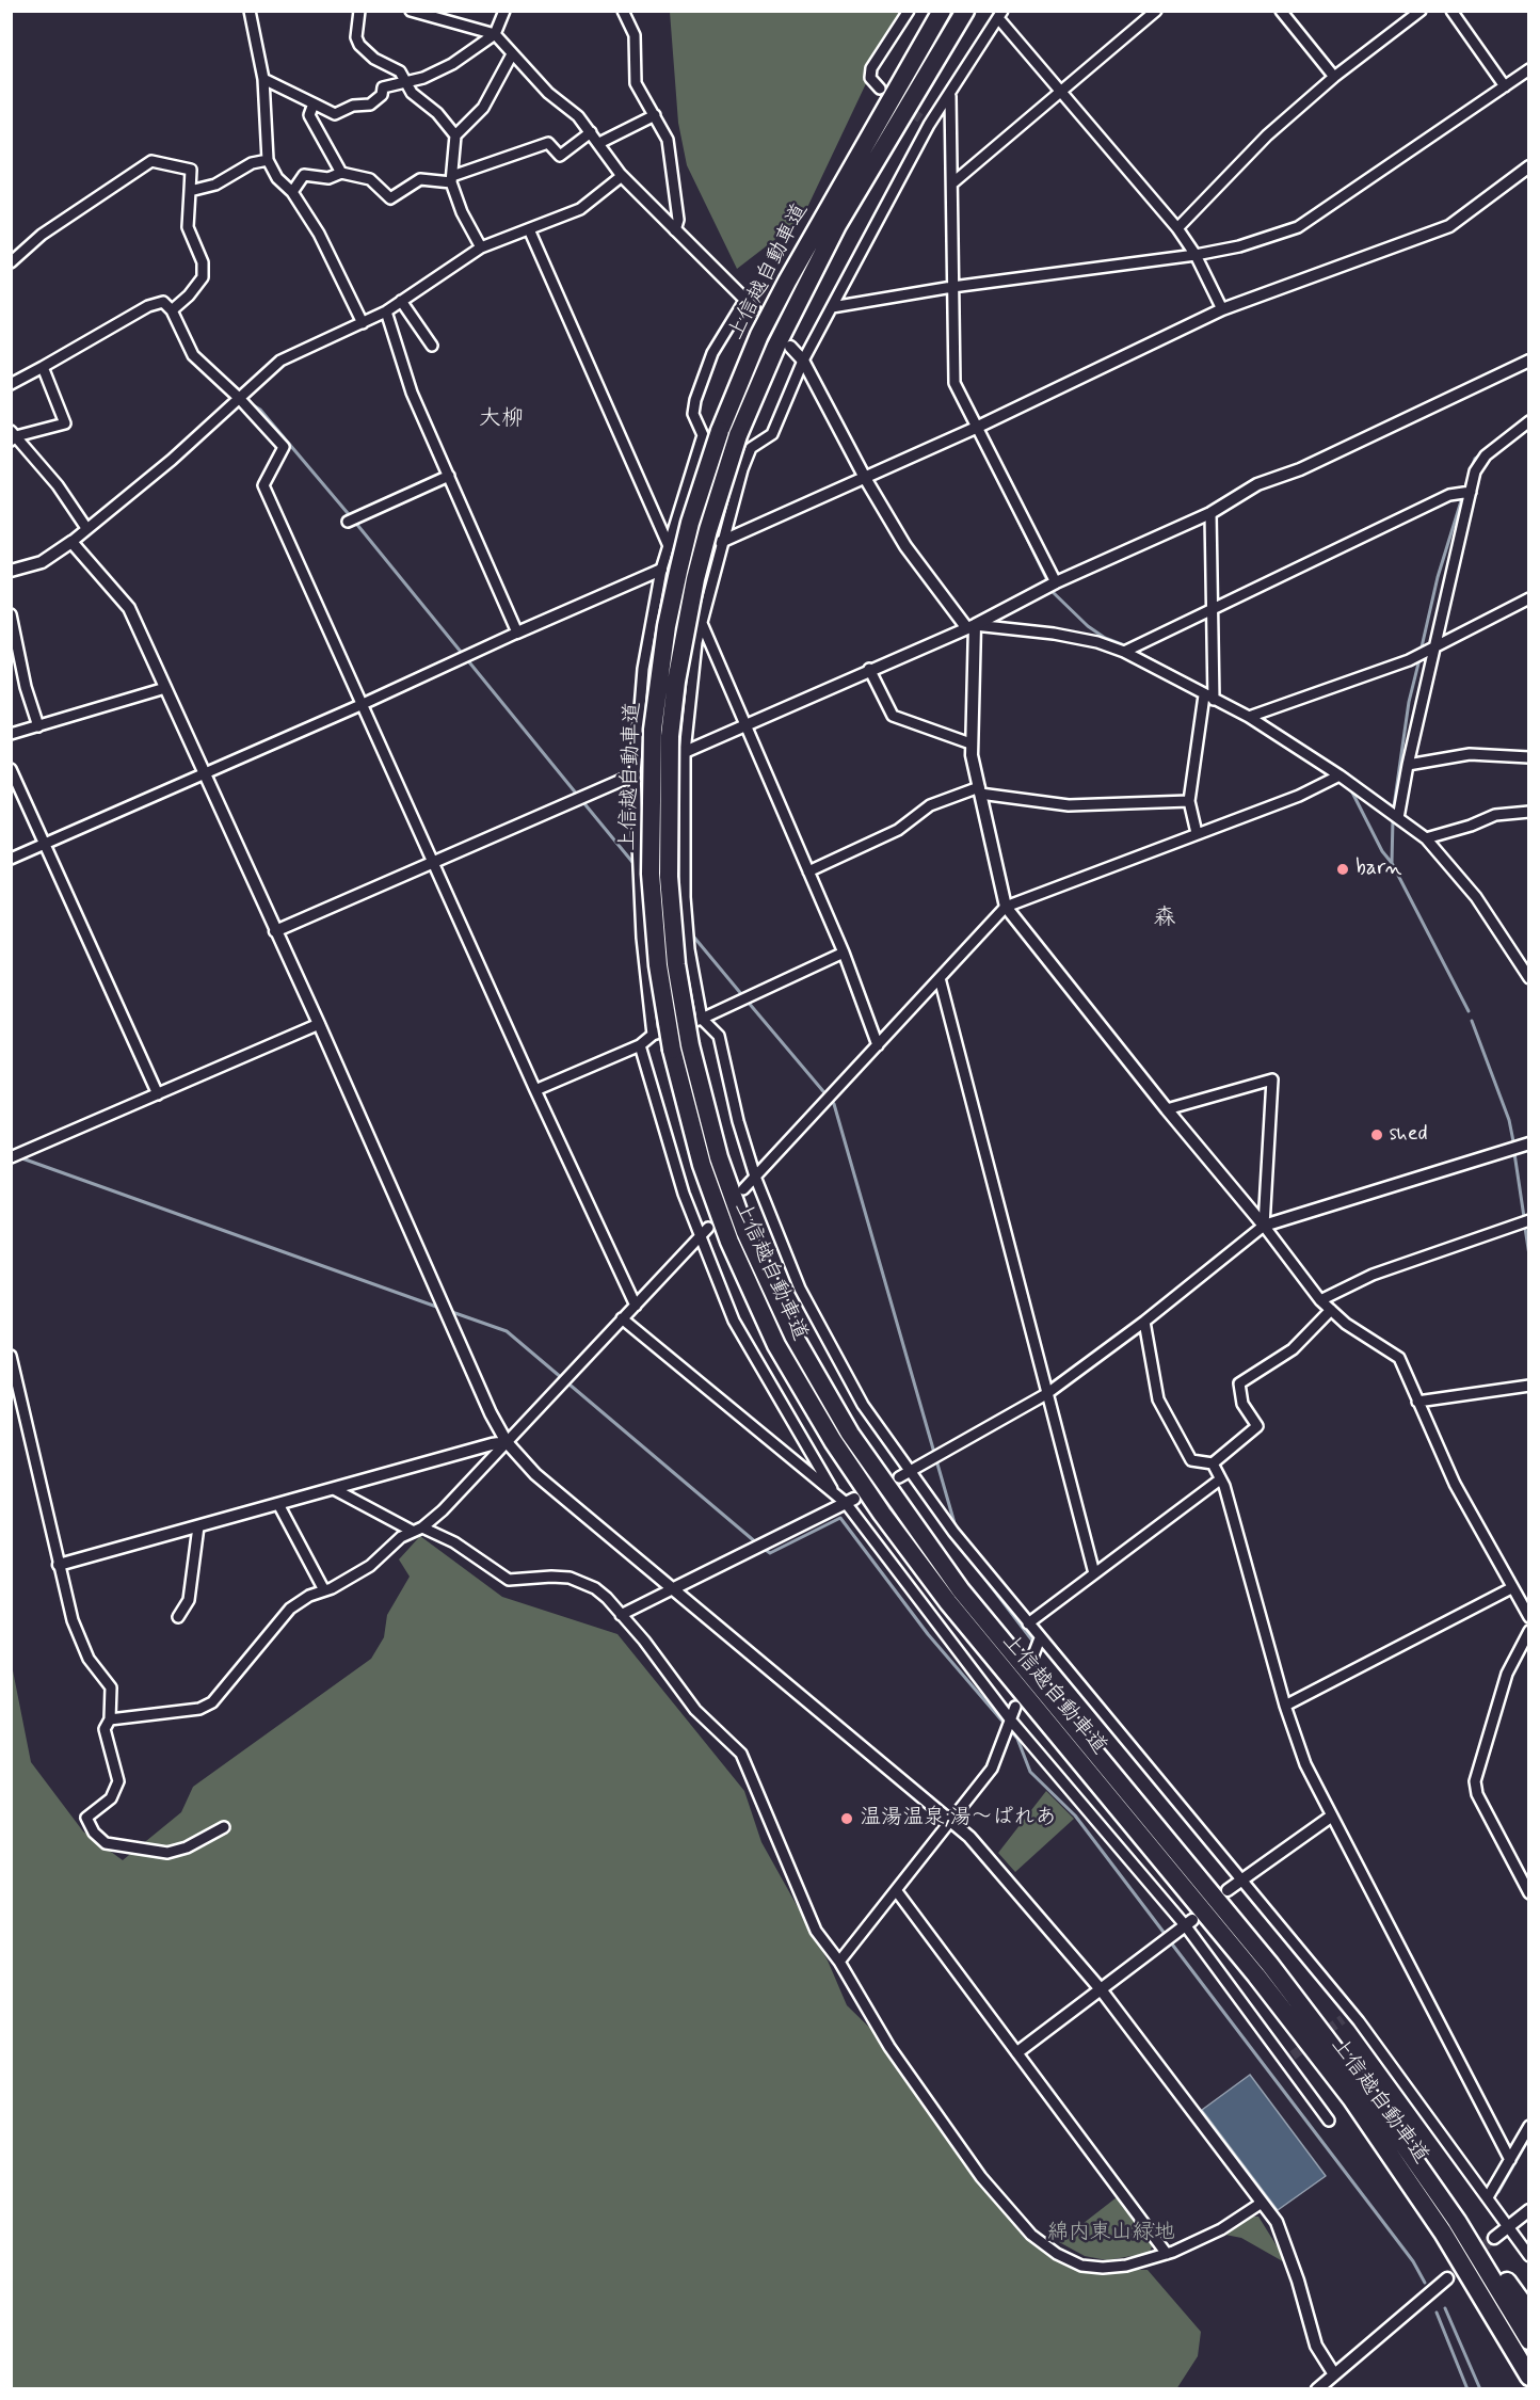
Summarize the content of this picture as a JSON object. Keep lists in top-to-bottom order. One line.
{"streets":{"highway":["上信越自動車道"]},"districts":["大柳","森"],"parks":["綿内東山緑地"],"places":["barn","shed","温湯温泉;湯〜ぱれあ"]}
